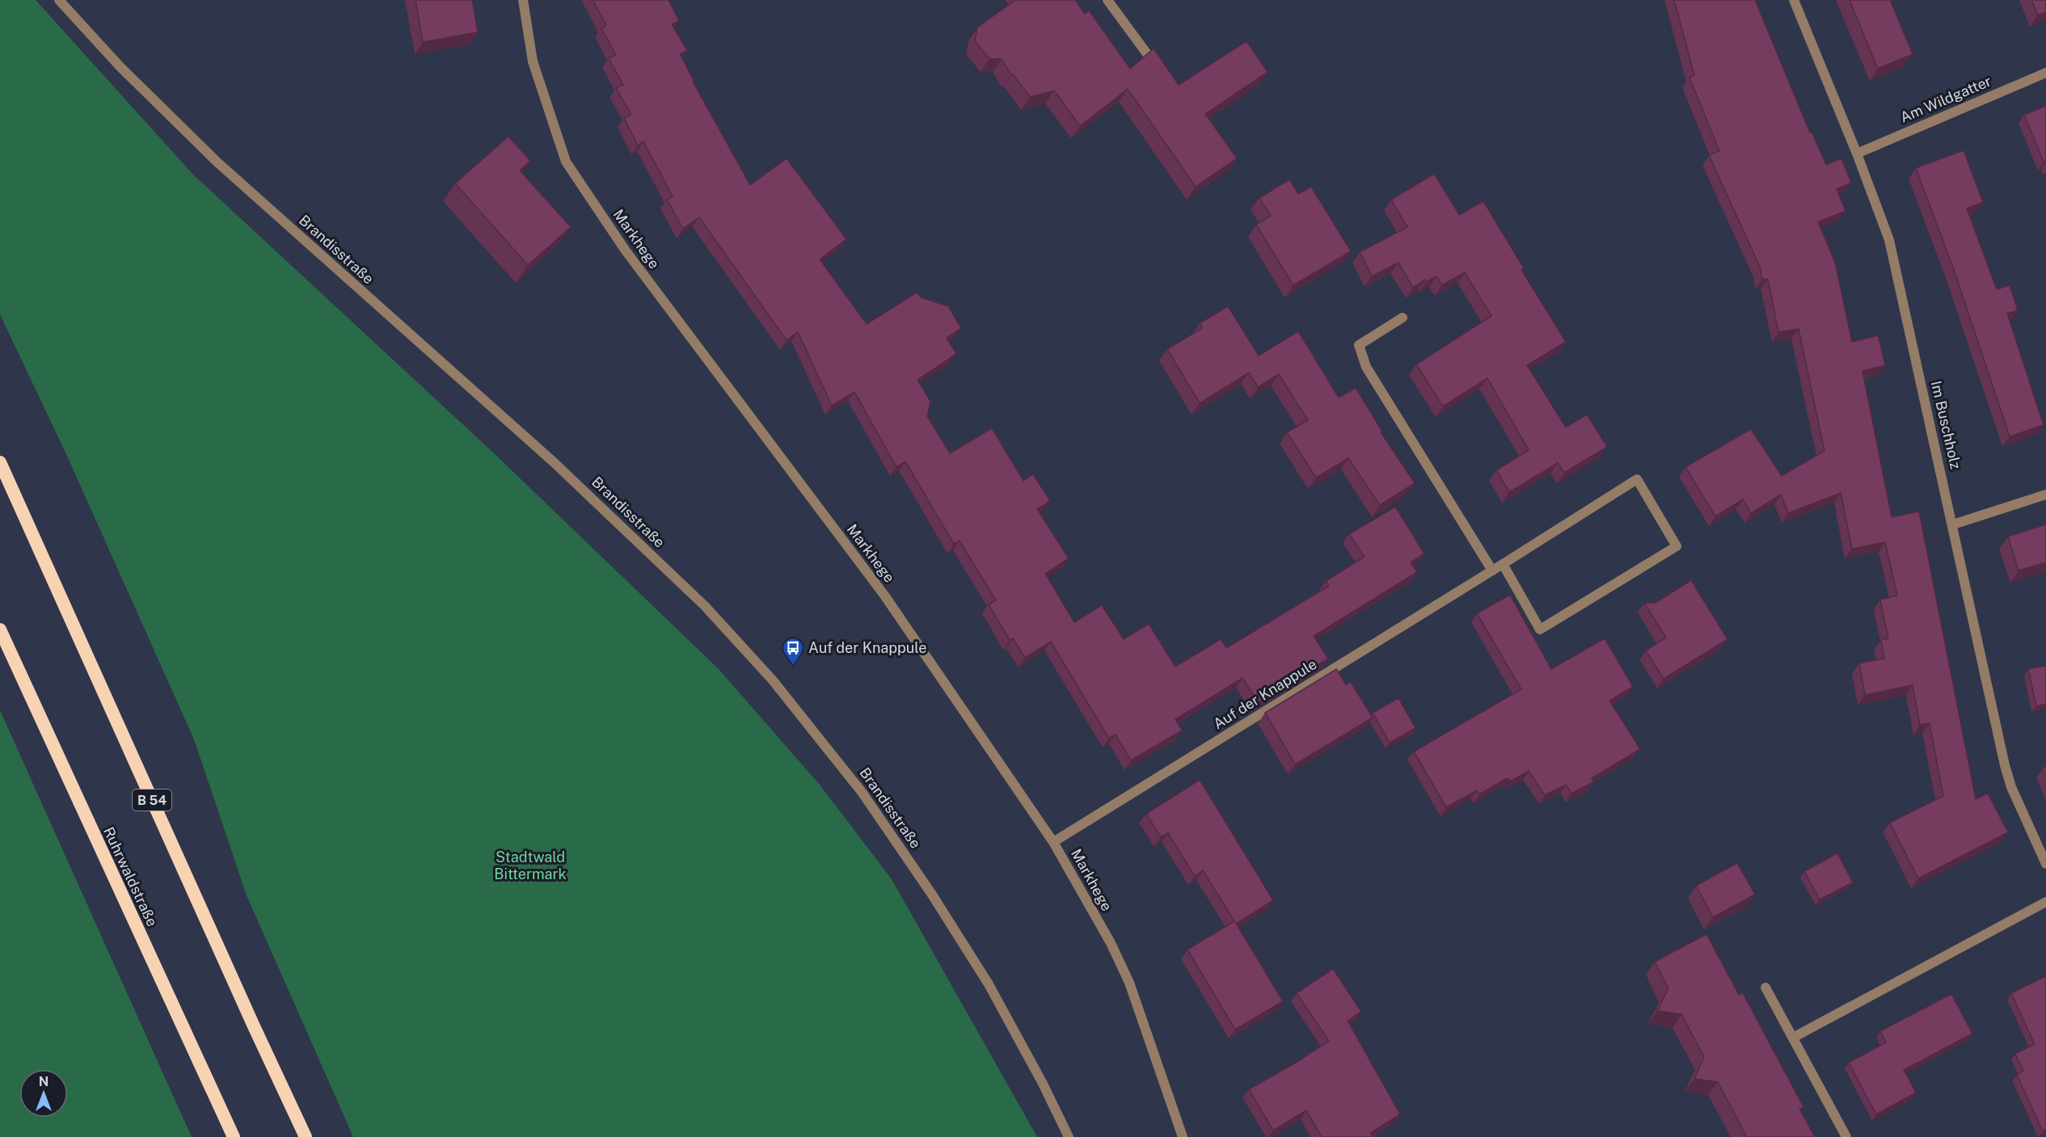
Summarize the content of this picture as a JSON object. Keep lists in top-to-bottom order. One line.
{"streets":{"highway":["B 54","Ruhrwaldstraße"],"street":["Am Wildgatter","Markhege","Brandisstraße","Im Buschholz","Auf der Knappule"]},"crossings":[["Am Wildgatter","Im Buschholz"],["Markhege","Auf der Knappule"]],"parks":["Stadtwald Bittermark"],"places":{"bus stop":["Auf der Knappule"]},"north":"top"}
